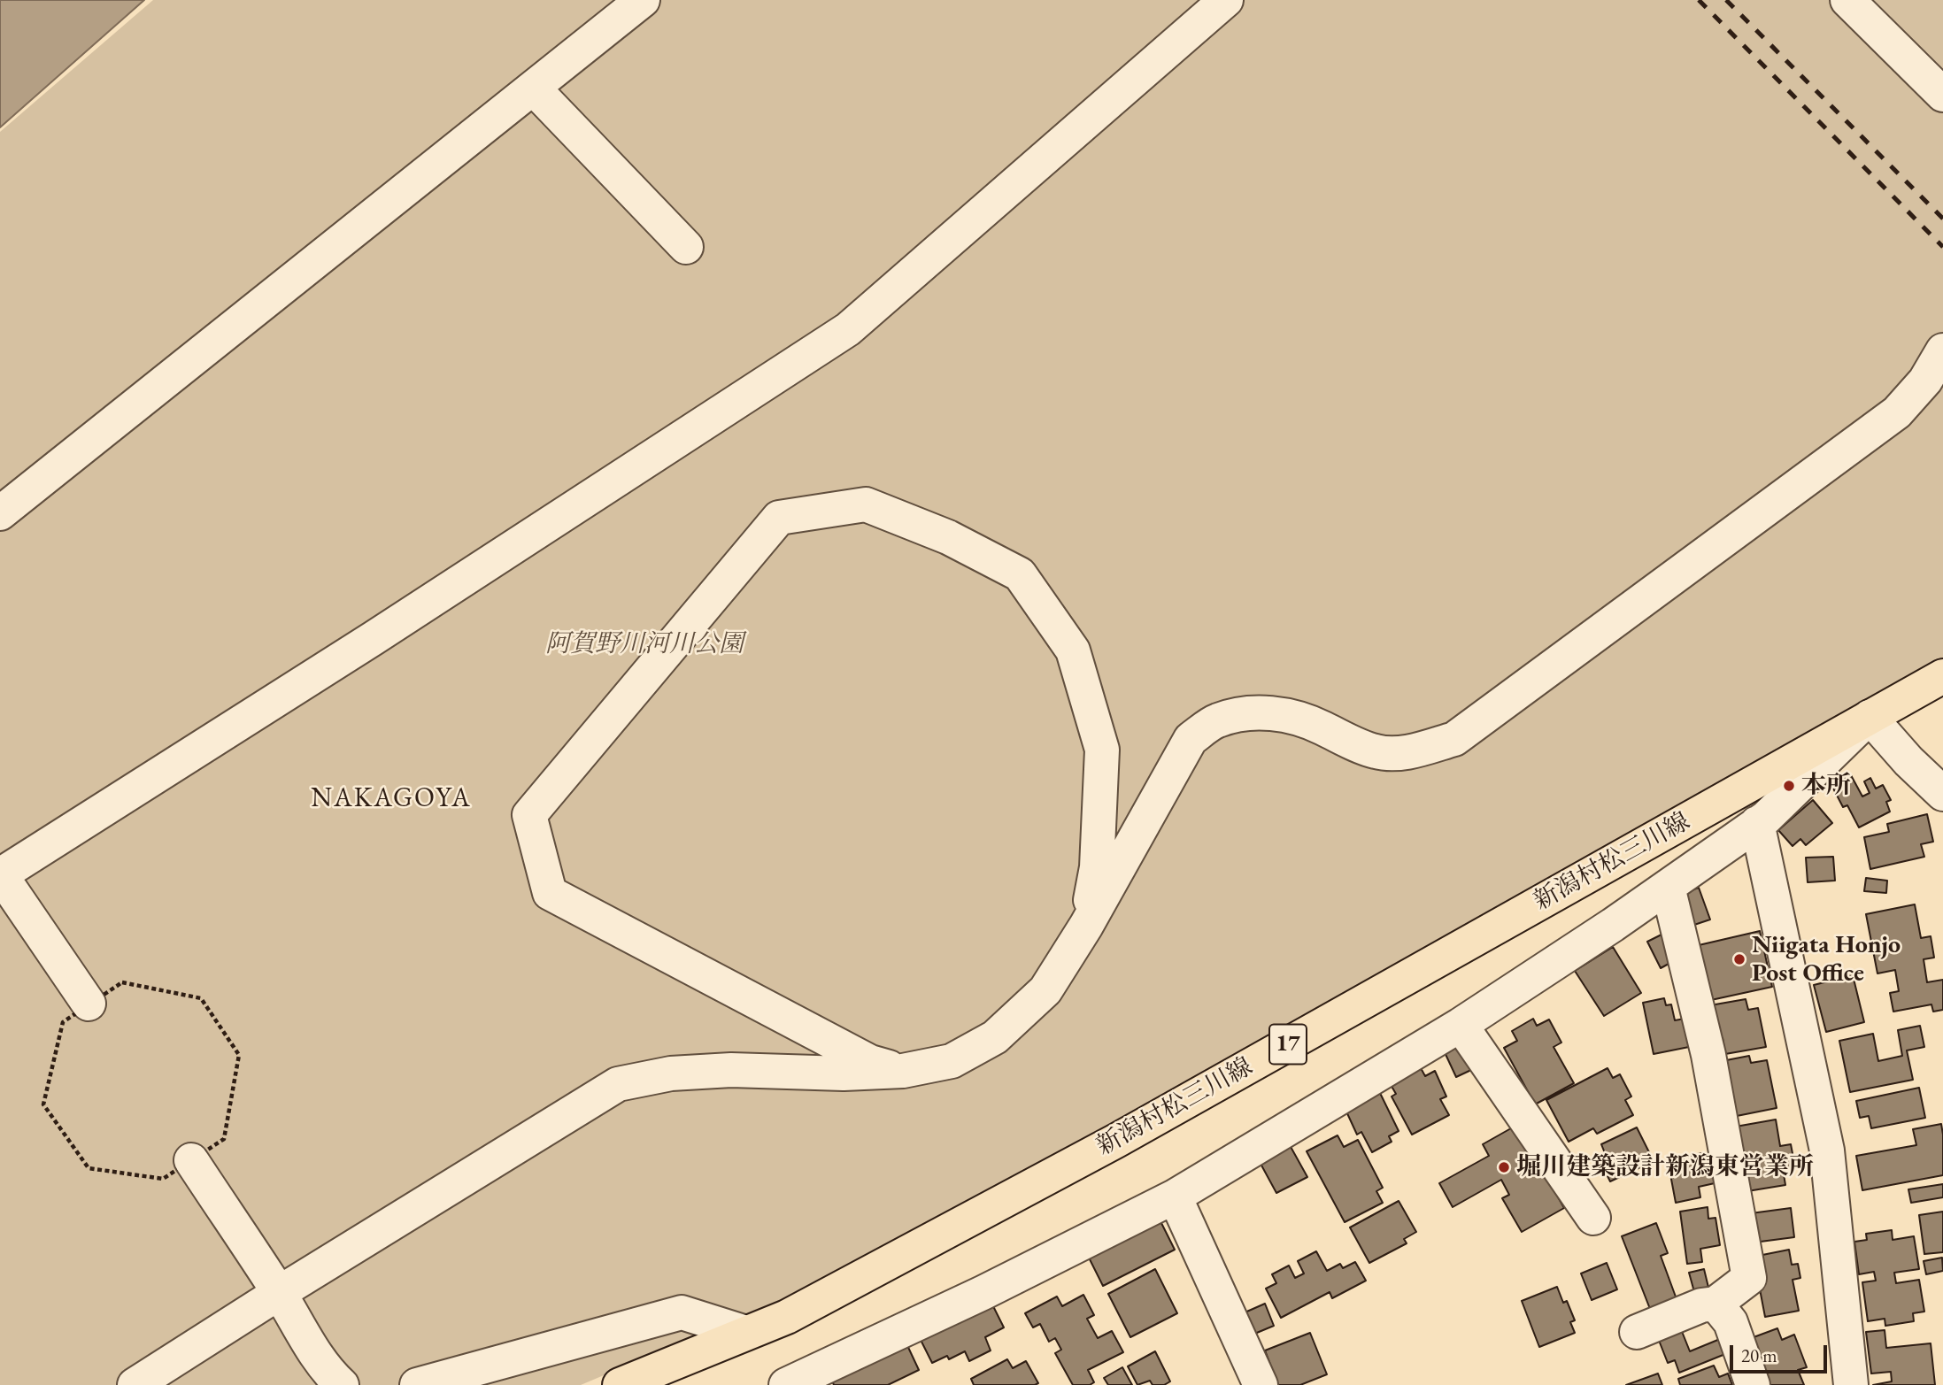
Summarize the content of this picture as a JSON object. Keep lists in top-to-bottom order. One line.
{"streets":{"main road":["新潟村松三川線","17"]},"districts":["NAKAGOYA"],"parks":["阿賀野川河川公園"],"places":["本所","Niigata Honjo Post Office","堀川建築設計新潟東営業所"],"scale_bar":"20 m"}
